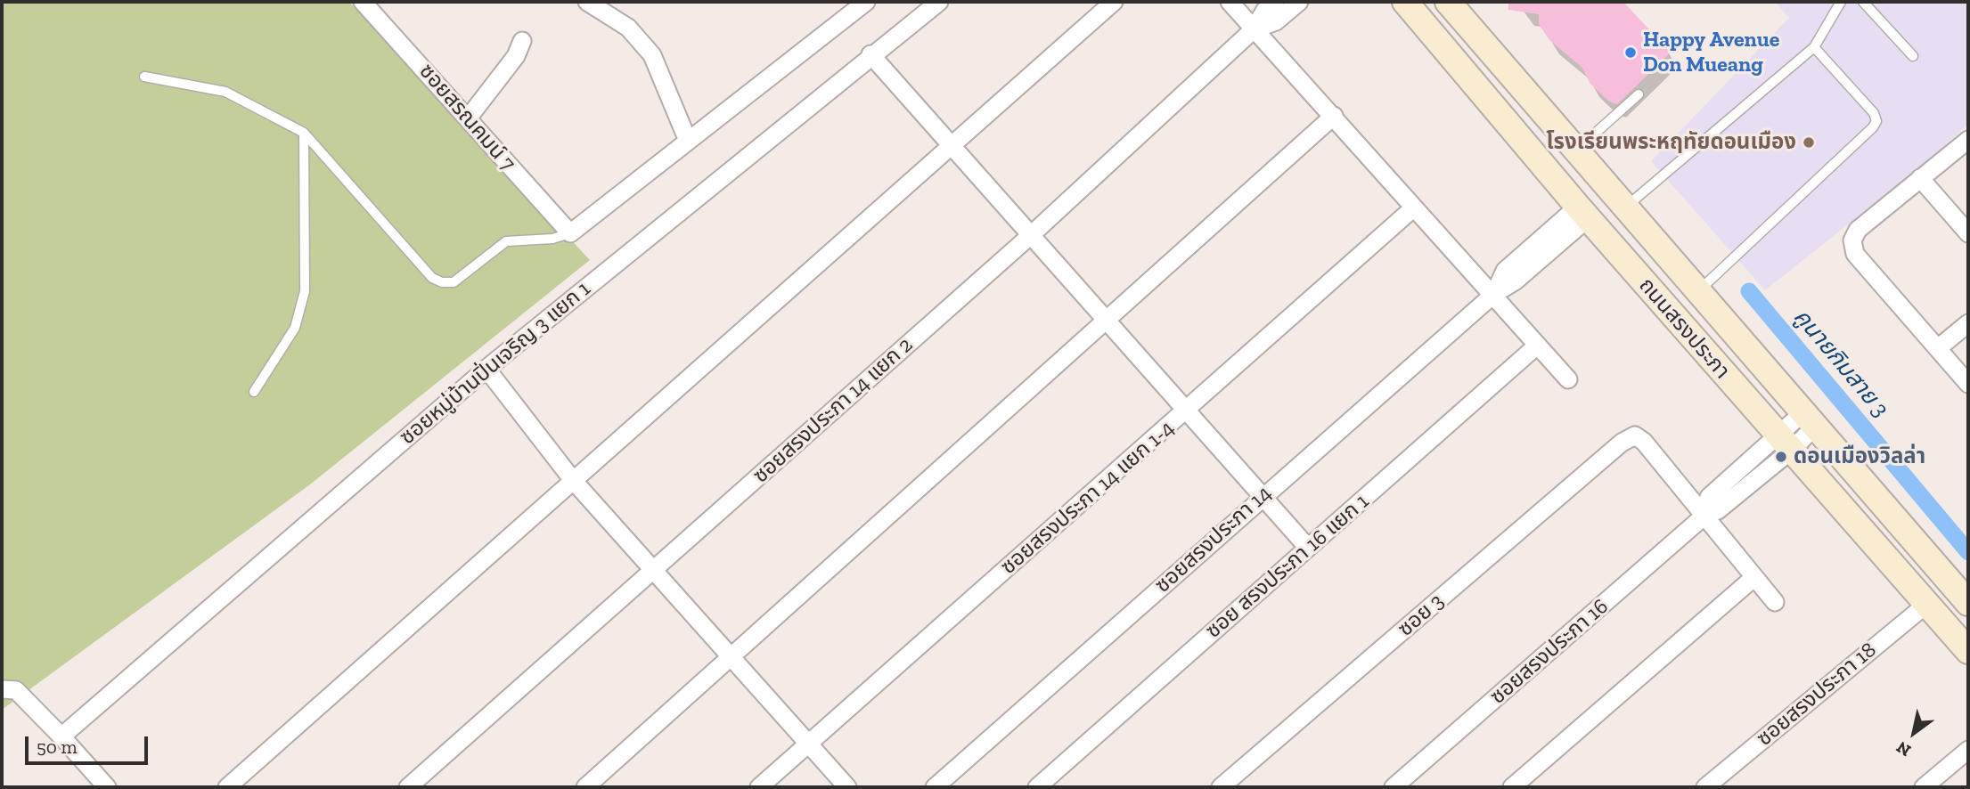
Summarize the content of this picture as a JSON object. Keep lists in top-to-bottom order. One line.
{"streets":{"main road":["ถนนสรงประภา"],"street":["ซอยสรณคมน์ 7","ซอยหมู่บ้านปิ่นเจริญ 3 แยก 1","ซอยสรงประภา 14 แยก 2","ซอยสรงประภา 14 แยก 1-4","ซอยสรงประภา 14","ซอย สรงประภา 16 แยก 1","ซอย 3","ซอยสรงประภา 16","ซอยสรงประภา 18"]},"crossings":[["ถนนสรงประภา","ซอยสรงประภา 14"],["ถนนสรงประภา","ซอยสรงประภา 16"],["ถนนสรงประภา","ซอยสรงประภา 18"],["ซอย 3","ซอยสรงประภา 16"]],"water":["คูนายกิมสาย 3"],"places":["Happy Avenue Don Mueang","โรงเรียนพระหฤทัยดอนเมือง","ดอนเมืองวิลล่า"],"scale_bar":"50 m","north":"bottom left"}
